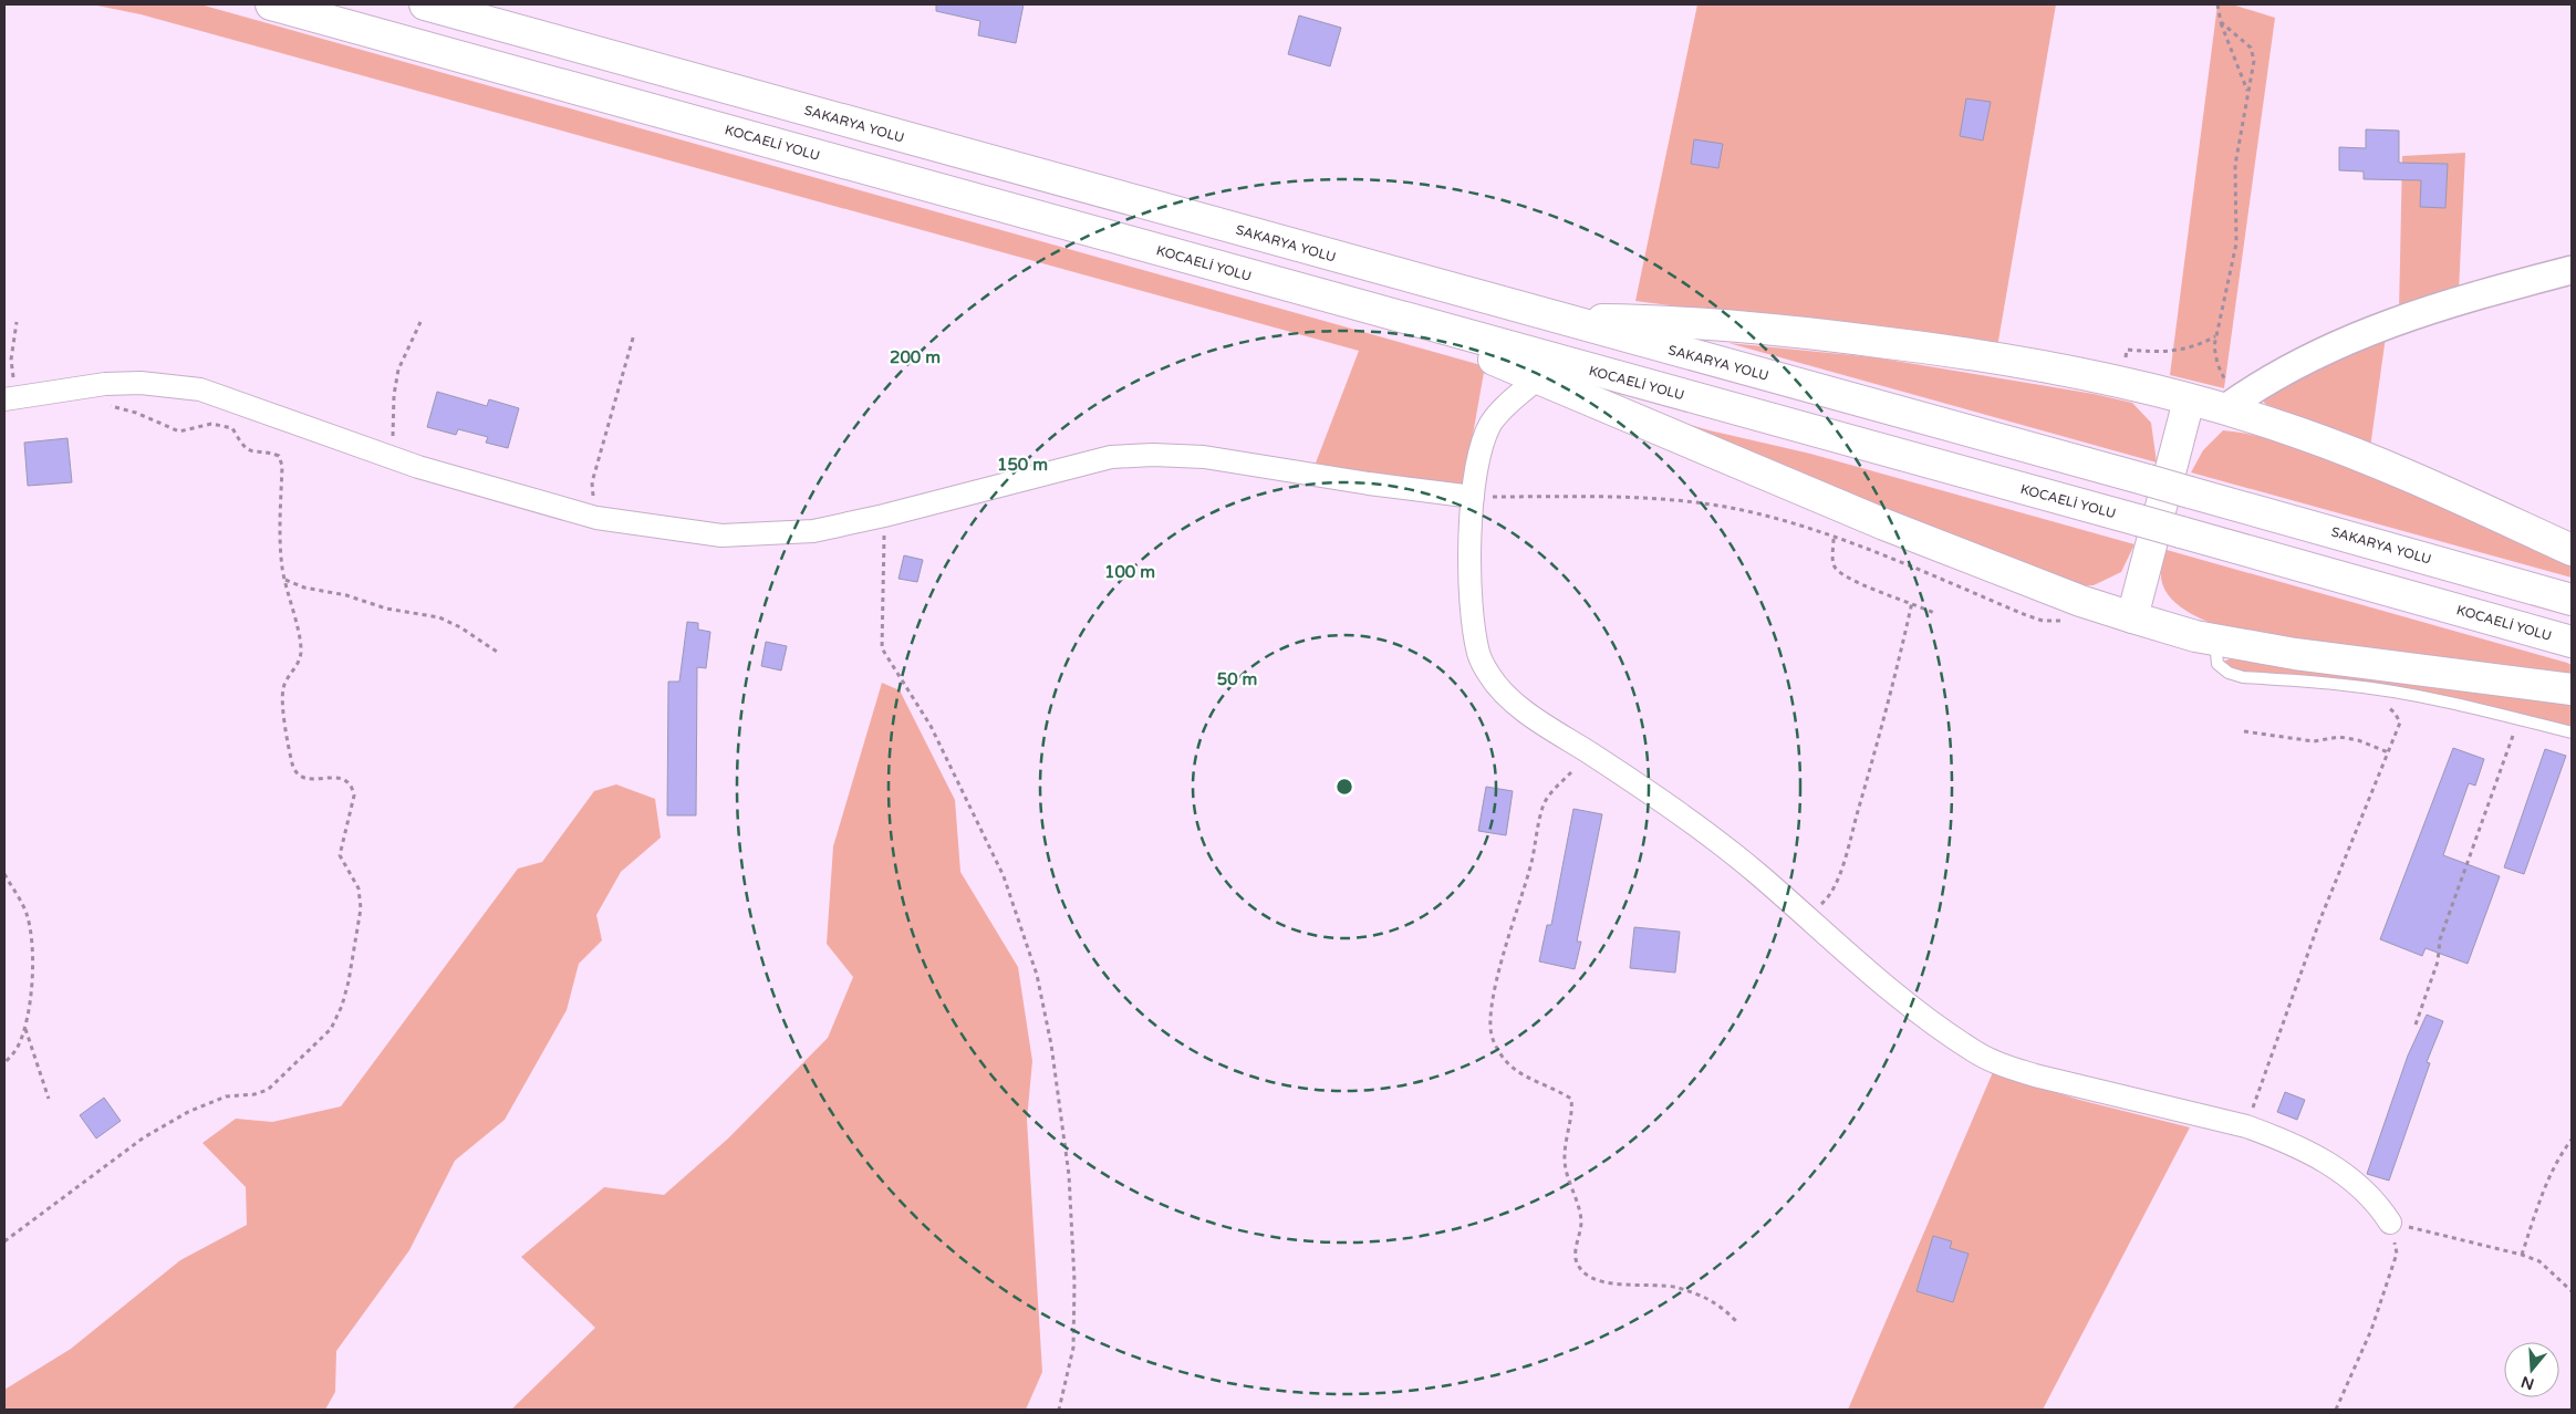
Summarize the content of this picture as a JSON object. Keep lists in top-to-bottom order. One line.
{"streets":{"highway":["SAKARYA YOLU","KOCAELİ YOLU"]},"north":"bottom","rings":["200 m","150 m","100 m","50 m"]}
